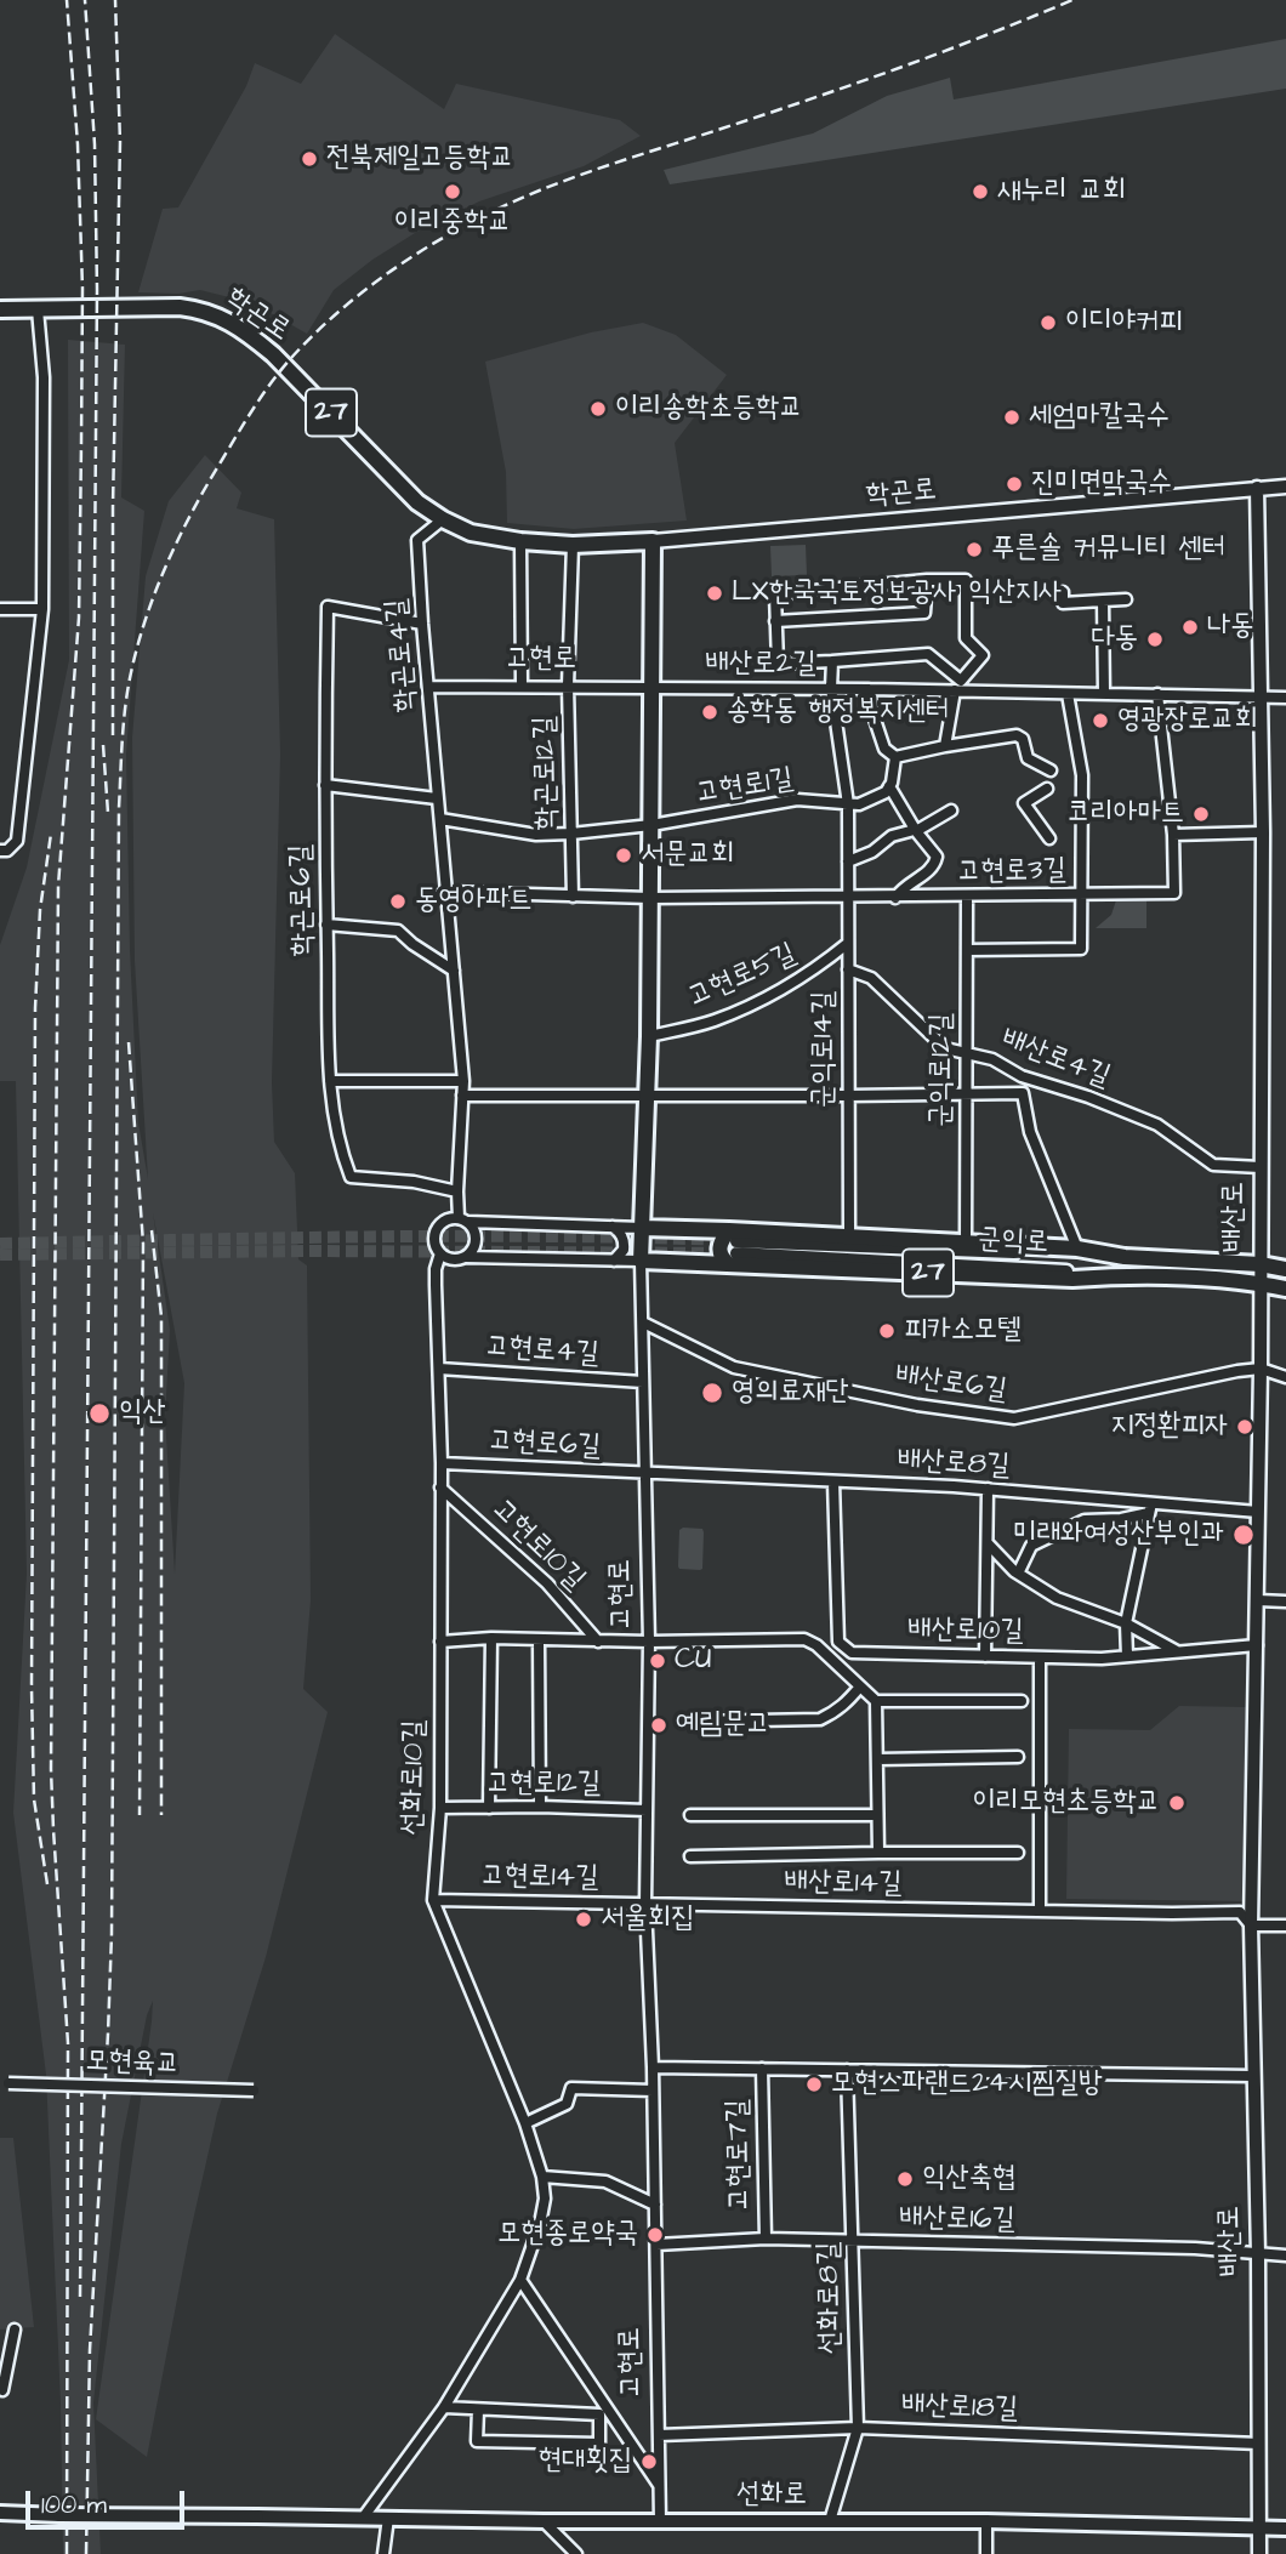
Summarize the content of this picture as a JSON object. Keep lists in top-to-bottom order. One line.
{"streets":{"main road":["학곤로","27","고현로","군익로","선화로"],"street":["학곤로4길","배산로2길","학곤로12길","고현로1길","고현로3길","학곤로6길","고현로5길","군익로14길","배산로4길","군익로12길","배산로","고현로4길","배산로6길","고현로6길","배산로8길","고현로10길","배산로10길","선화로10길","고현로12길","고현로14길","배산로14길","모현육교","고현로7길","배산로16길","선화로8길","배산로18길"]},"crossings":[["학곤로","학곤로4길"],["학곤로","고현로"],["학곤로","학곤로12길"],["학곤로","배산로"],["27","고현로"],["27","군익로14길"],["27","군익로12길"],["27","배산로"],["27","군익로"],["학곤로4길","고현로"],["학곤로4길","학곤로6길"],["학곤로4길","선화로10길"],["고현로","배산로2길"],["고현로","학곤로12길"],["고현로","고현로1길"],["고현로","고현로3길"],["고현로","고현로5길"],["고현로","고현로4길"],["고현로","배산로6길"],["고현로","고현로6길"],["고현로","배산로8길"],["고현로","고현로12길"],["고현로","고현로14길"],["고현로","배산로14길"],["고현로","고현로7길"],["고현로","배산로16길"],["고현로","배산로18길"],["고현로","선화로"],["배산로2길","고현로3길"],["배산로2길","군익로14길"],["배산로2길","배산로"],["고현로1길","군익로14길"],["고현로3길","군익로14길"],["고현로3길","군익로12길"],["고현로5길","군익로14길"],["군익로14길","배산로4길"],["배산로4길","군익로12길"],["배산로4길","배산로"],["군익로12길","군익로"],["배산로","군익로"],["배산로","배산로6길"],["배산로","배산로8길"],["배산로","배산로10길"],["배산로","배산로14길"],["배산로","고현로7길"],["배산로","배산로16길"],["배산로","배산로18길"],["배산로","선화로"],["고현로4길","선화로10길"],["고현로6길","배산로8길"],["고현로6길","선화로10길"],["배산로8길","배산로10길"],["고현로10길","선화로10길"],["선화로10길","고현로12길"],["선화로10길","고현로14길"],["선화로10길","선화로"],["고현로14길","배산로14길"],["고현로7길","배산로16길"],["고현로7길","선화로8길"],["배산로16길","선화로8길"],["선화로8길","배산로18길"],["선화로8길","선화로"]],"places":["전북제일고등학교","이리중학교","새누리 교회","이디야커피","이리송학초등학교","세엄마칼국수","진미면막국수","푸른솔 커뮤니티 센터","LX한국국토정보공사 익산지사","나동","다동","송학동 행정복지센터","영광장로교회","코리아마트","서문교회","동영아파트","피카소모텔","영의료재단","익산","지정환피자","미래와여성산부인과","CU","예림문고","이리모현초등학교","서울회집","모현스파랜드24시찜질방","익산축협","모현종로약국","현대횟집"],"scale_bar":"100 m"}
